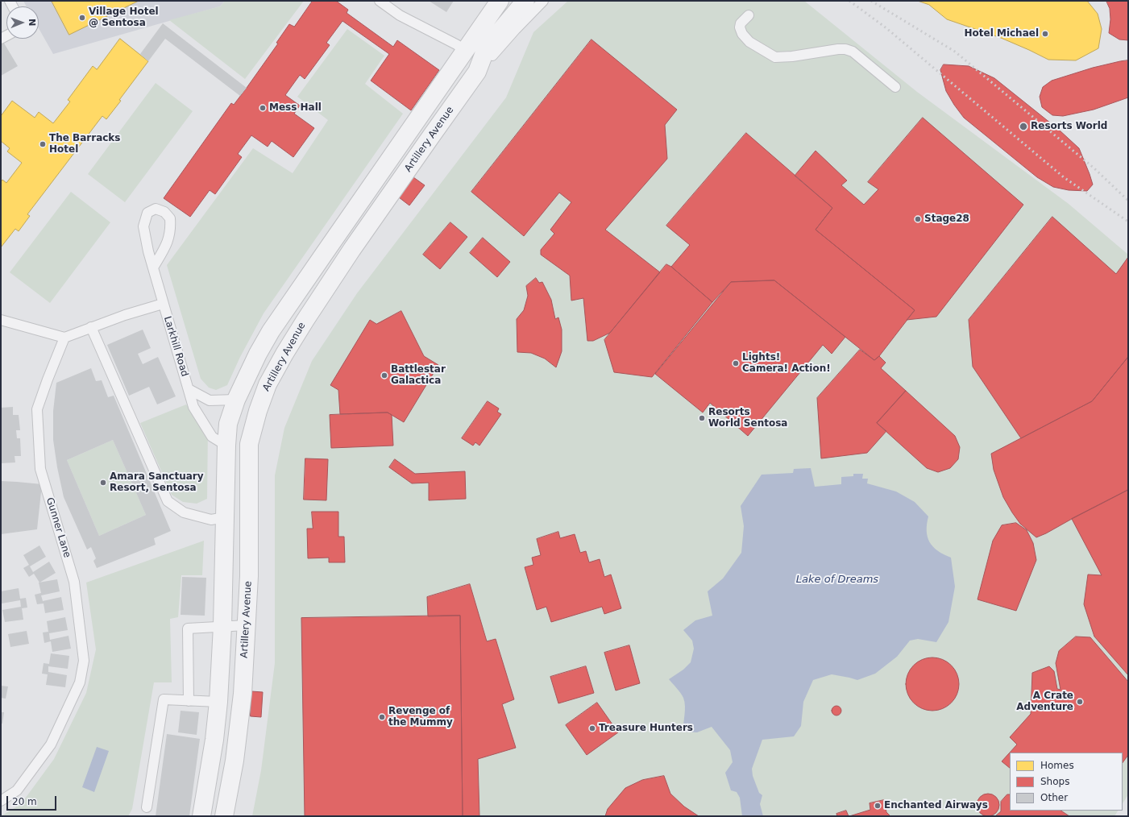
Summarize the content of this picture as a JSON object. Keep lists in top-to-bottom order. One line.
{"streets":{"street":["Artillery Avenue"],"lane":["Larkhill Road","Gunner Lane"]},"water":["Lake of Dreams"],"places":["Village Hotel @ Sentosa","Hotel Michael","Mess Hall","Resorts World","The Barracks Hotel","Stage28","Lights! Camera! Action!","Battlestar Galactica","Resorts World Sentosa","Amara Sanctuary Resort, Sentosa","A Crate Adventure","Revenge of the Mummy","Treasure Hunters","Enchanted Airways"],"legend":["Homes","Shops","Other"],"scale_bar":"20 m","north":"right"}
